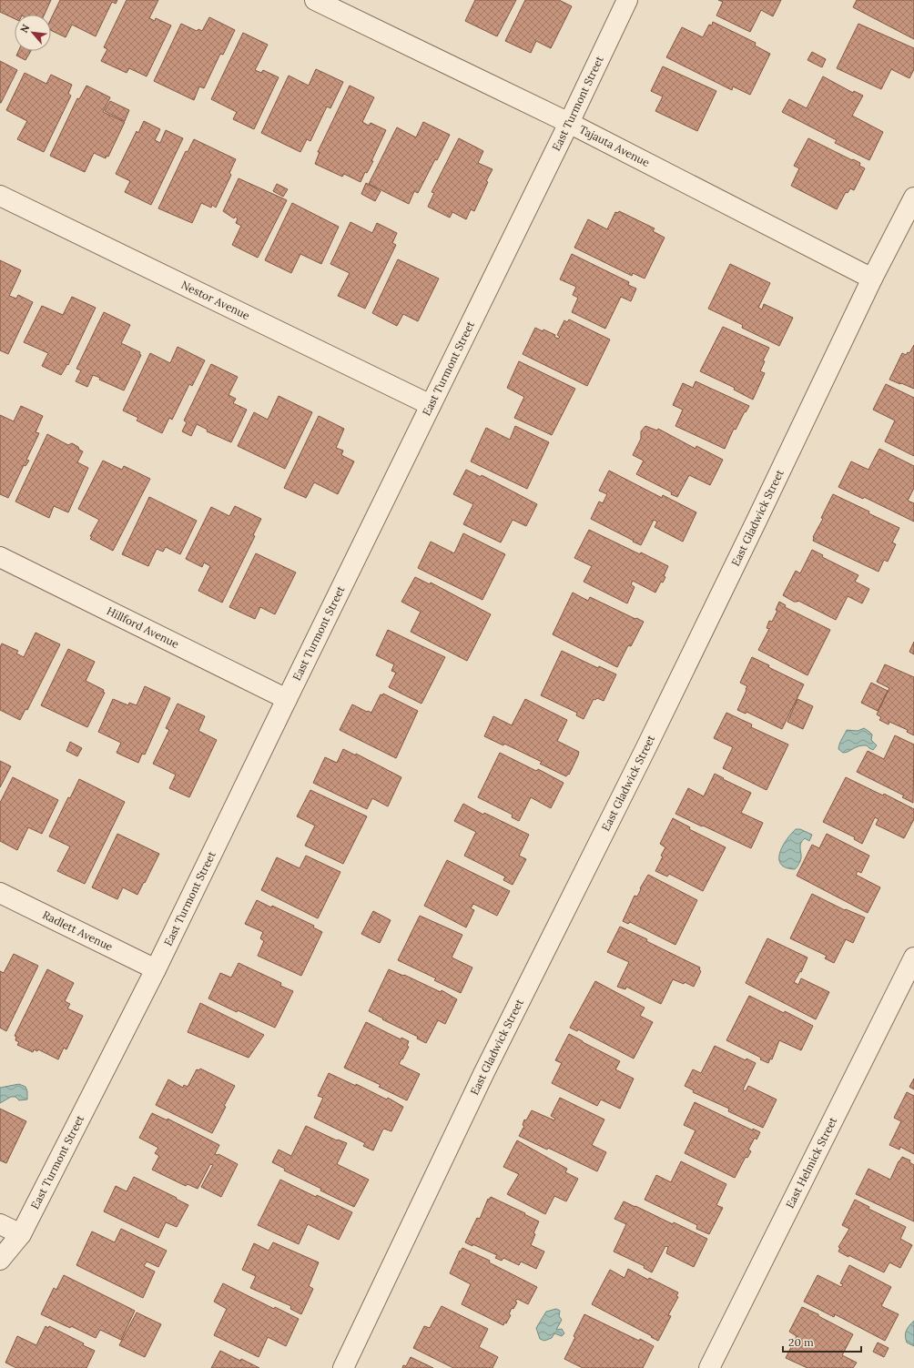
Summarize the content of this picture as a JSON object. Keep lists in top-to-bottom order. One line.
{"streets":{"street":["East Turmont Street","Tajauta Avenue","Nestor Avenue","East Gladwick Street","Hillford Avenue","Radlett Avenue","East Helmick Street"]},"crossings":[["East Turmont Street","Tajauta Avenue"],["East Turmont Street","Nestor Avenue"],["East Turmont Street","Hillford Avenue"],["East Turmont Street","Radlett Avenue"],["Tajauta Avenue","East Gladwick Street"]],"scale_bar":"20 m","north":"top left"}
